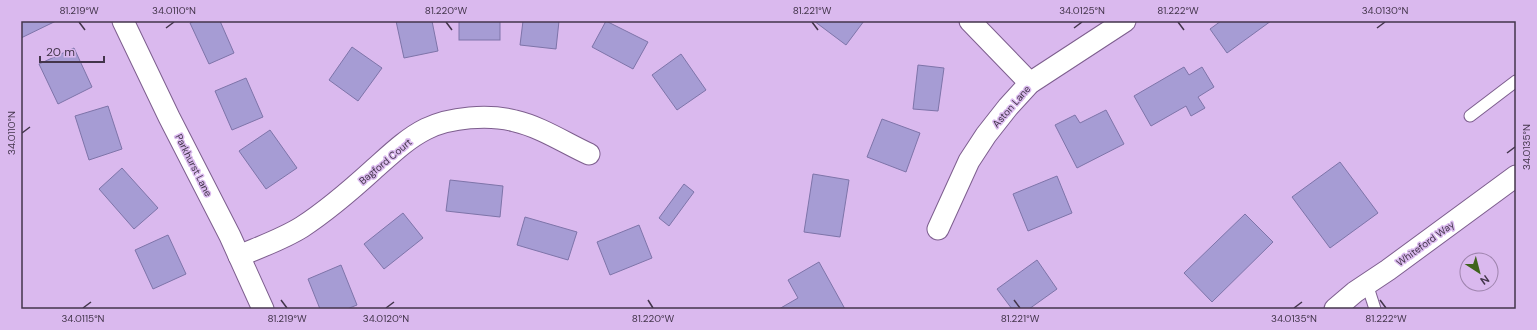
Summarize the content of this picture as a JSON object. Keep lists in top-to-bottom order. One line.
{"streets":{"street":["Aston Lane","Bagford Court","Parkhurst Lane","Whiteford Way"]},"crossings":[["Bagford Court","Parkhurst Lane"]],"scale_bar":"20 m","north":"bottom right","coordinates":["81.219°W","34.0110°N","81.220°W","81.221°W","34.0125°N","81.222°W","34.0130°N","34.0135°N","34.0115°N","34.0120°N"]}
